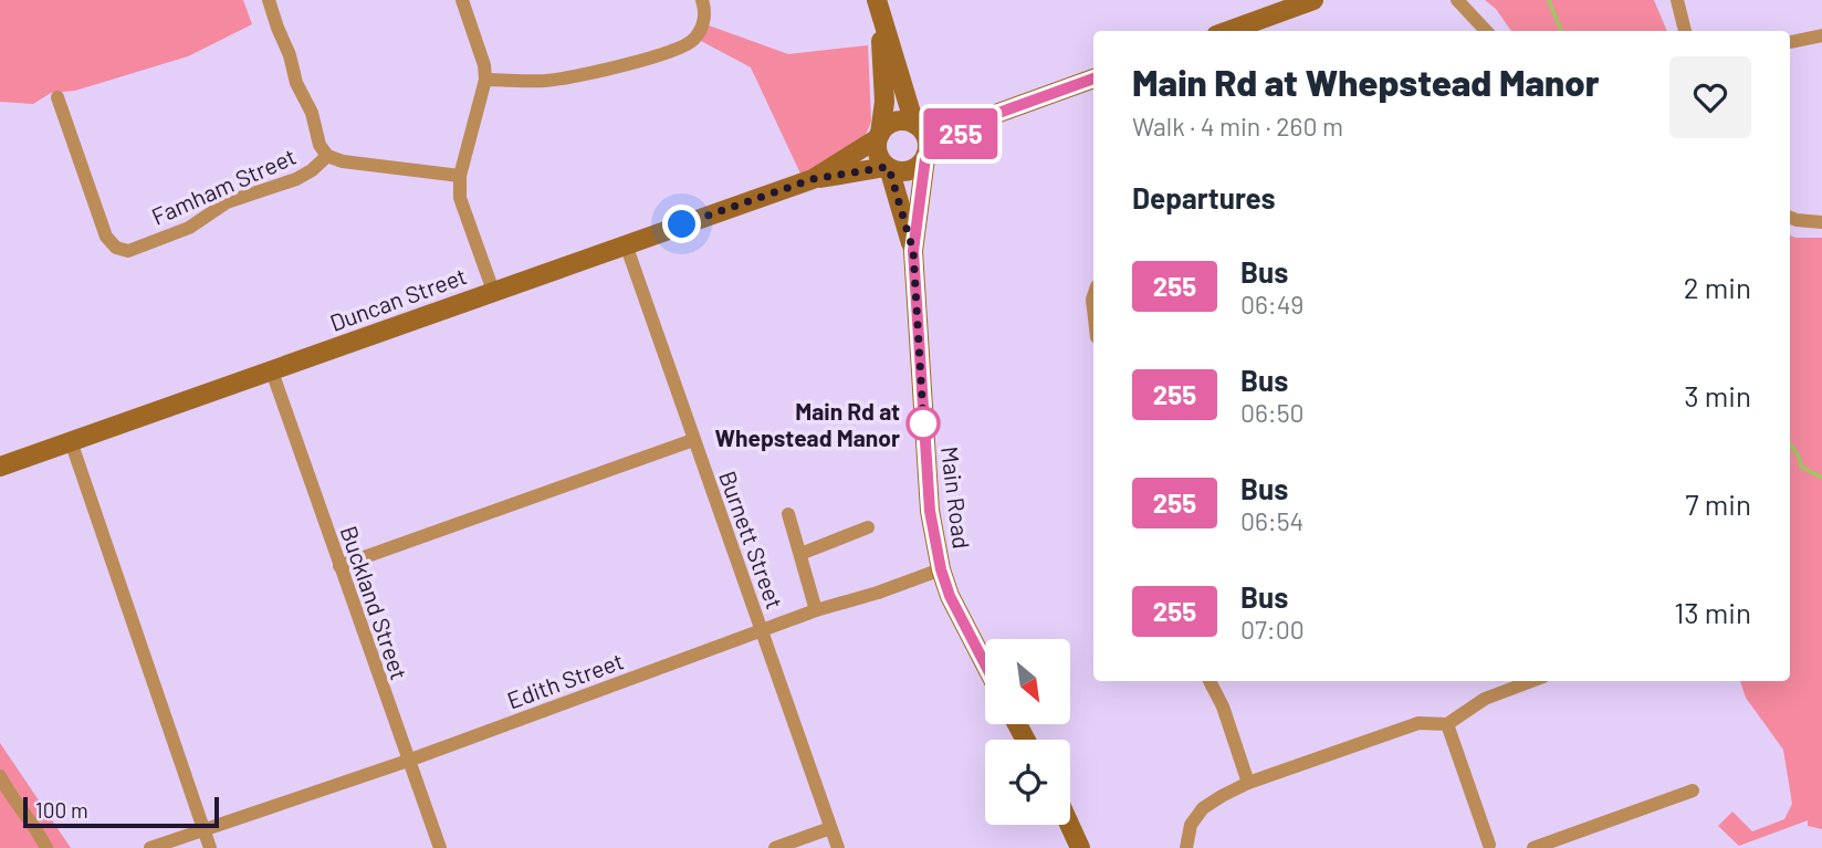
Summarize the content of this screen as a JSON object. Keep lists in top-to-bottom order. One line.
{"streets":{"street":["Famham Street","Duncan Street","Main Road","Burnett Street","Buckland Street","Edith Street"]},"crossings":[["Duncan Street","Main Road"],["Duncan Street","Burnett Street"],["Duncan Street","Buckland Street"],["Main Road","Edith Street"],["Burnett Street","Edith Street"],["Buckland Street","Edith Street"]],"places":["Main Rd at Whepstead Manor"],"lines":["bus line 255"],"scale_bar":"100 m","north":"bottom right","page":{"on_map":"255","heading":[["Main Rd at Whepstead Manor","Walk · 4 min · 260 m"],"Departures"],"list":[{"mark":"255","name":"Bus","note":"06:49","value":"2 min"},{"mark":"255","name":"Bus","note":"06:50","value":"3 min"},{"mark":"255","name":"Bus","note":"06:54","value":"7 min"},{"mark":"255","name":"Bus","note":"07:00","value":"13 min"}],"scale":"100 m"}}
